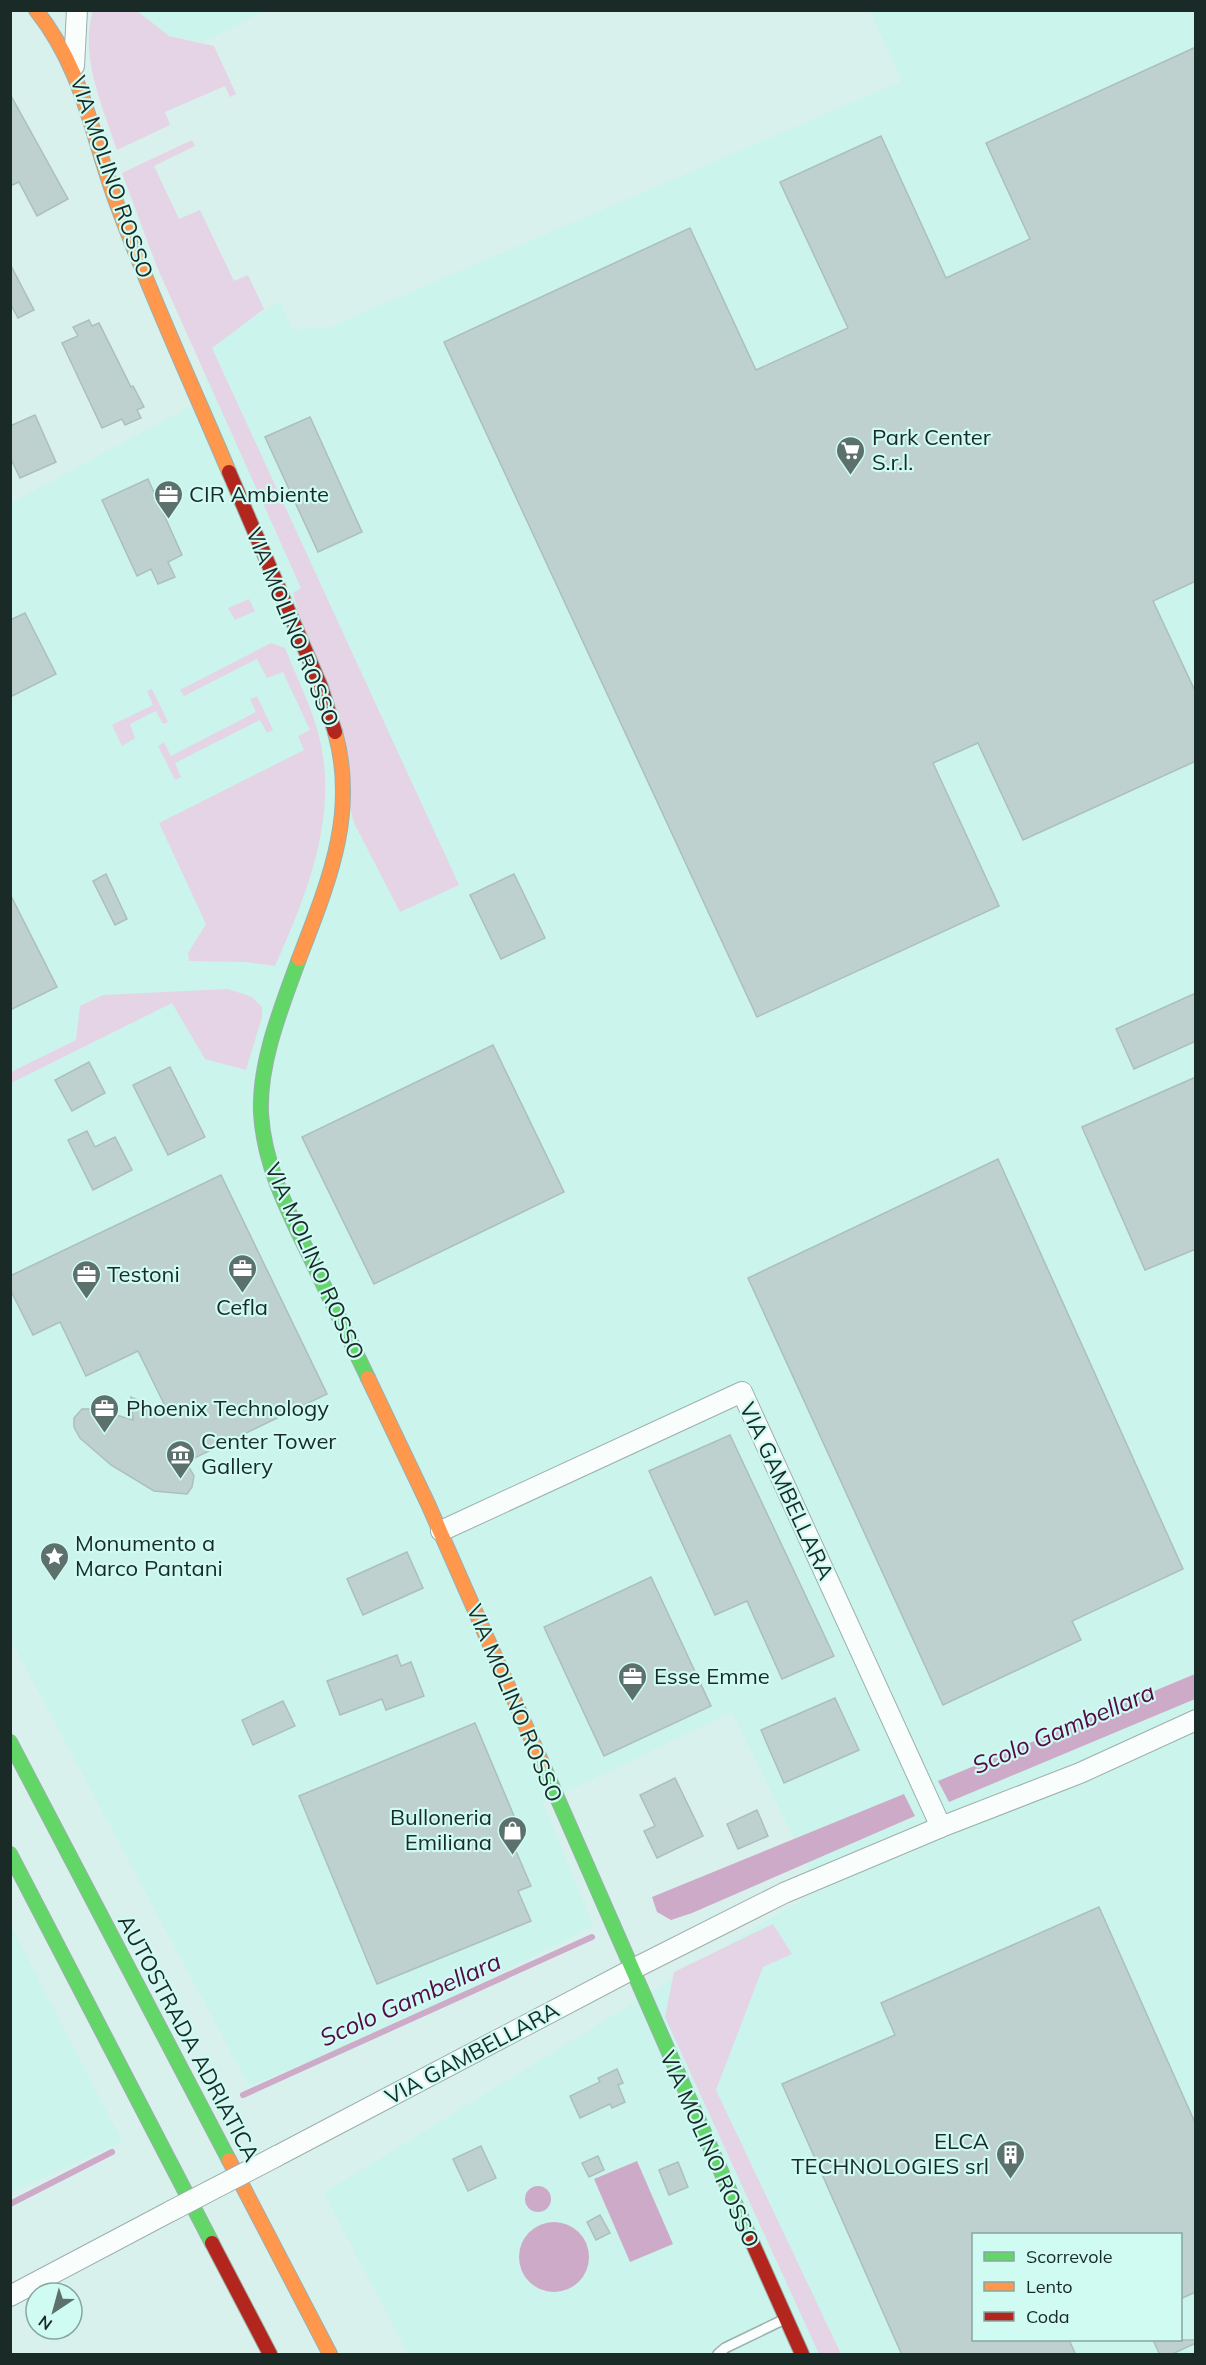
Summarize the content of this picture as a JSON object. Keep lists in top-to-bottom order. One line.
{"streets":{"main road":["VIA MOLINO ROSSO","AUTOSTRADA ADRIATICA"],"street":["VIA GAMBELLARA"]},"crossings":[["VIA MOLINO ROSSO","VIA GAMBELLARA"]],"water":["Scolo Gambellara"],"places":{"supermarket":["Park Center S.r.l."],"office":["CIR Ambiente","Cefla","Testoni","Phoenix Technology","Esse Emme"],"museum":["Center Tower Gallery"],"place":["Monumento a Marco Pantani"],"shop":["Bulloneria Emiliana"],"building":["ELCA TECHNOLOGIES srl"]},"legend":["Scorrevole","Lento","Coda"],"north":"bottom left"}
